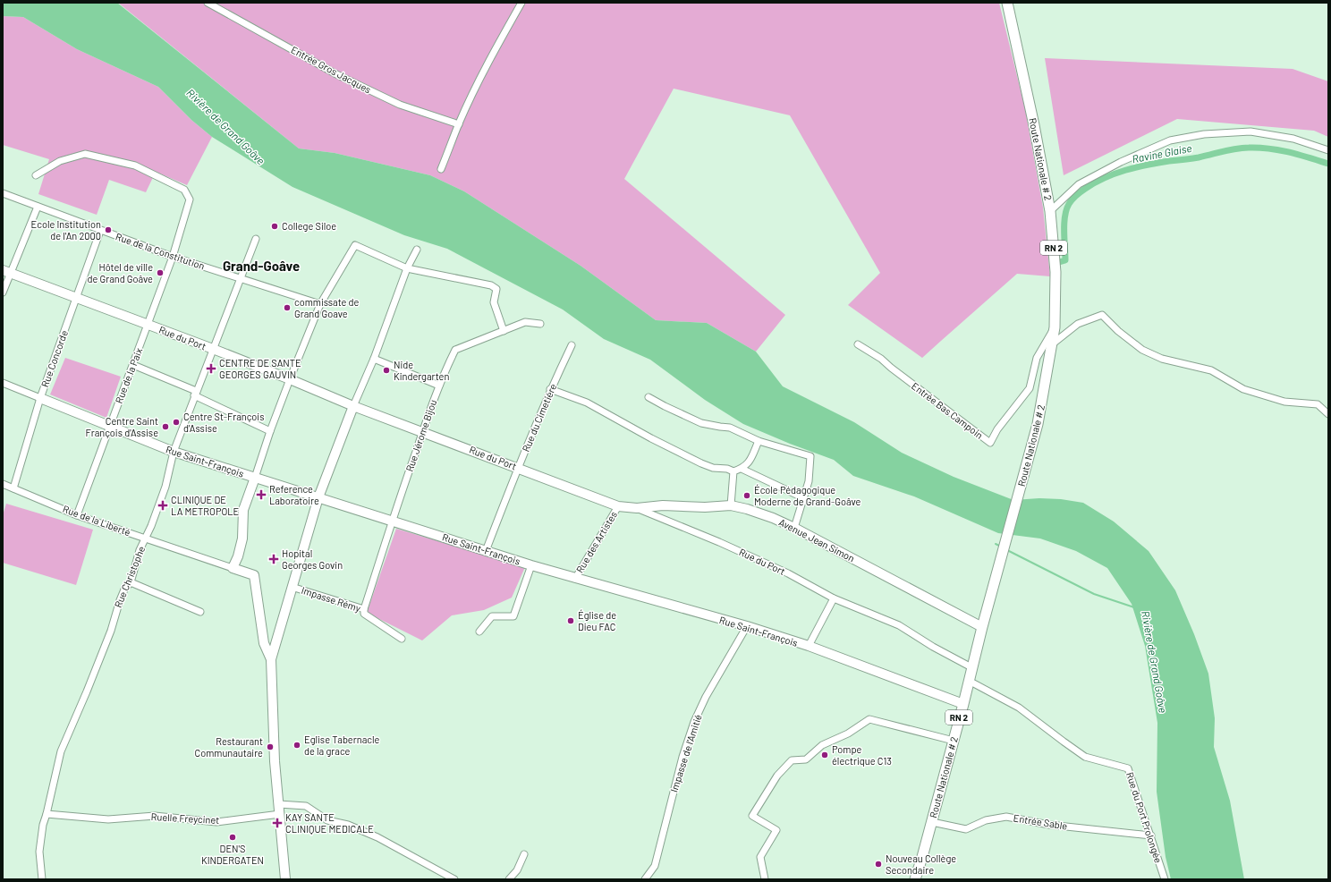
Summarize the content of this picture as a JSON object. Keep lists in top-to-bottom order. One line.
{"streets":{"main road":["Route Nationale # 2","RN 2"],"street":["Entrée Gros Jacques","Rue de la Constitution","Rue du Port","Rue Concorde","Rue de la Paix","Entrée Bas Campoin","Rue du Cimetière","Rue Jérome Bijou","Rue Saint-François","Rue de la Liberté","Avenue Jean Simon","Rue des Artistes","Rue Christophe","Impasse Rémy","Impasse de l'Amitié","Rue du Port Prolongée","Ruelle Freycinet","Entrée Sable"]},"crossings":[["Route Nationale # 2","Rue du Port"],["Route Nationale # 2","Entrée Bas Campoin"],["Route Nationale # 2","Rue Saint-François"],["Route Nationale # 2","Avenue Jean Simon"],["Route Nationale # 2","Rue du Port Prolongée"],["Route Nationale # 2","Entrée Sable"],["Rue de la Constitution","Rue Concorde"],["Rue de la Constitution","Rue de la Paix"],["Rue de la Constitution","Rue Christophe"],["Rue du Port","Rue Concorde"],["Rue du Port","Rue de la Paix"],["Rue du Port","Rue du Cimetière"],["Rue du Port","Rue Jérome Bijou"],["Rue du Port","Avenue Jean Simon"],["Rue du Port","Rue des Artistes"],["Rue du Port","Rue Christophe"],["Rue Concorde","Rue Saint-François"],["Rue Concorde","Rue de la Liberté"],["Rue de la Paix","Rue Saint-François"],["Rue de la Paix","Rue de la Liberté"],["Rue du Cimetière","Rue Saint-François"],["Rue Jérome Bijou","Rue Saint-François"],["Rue Jérome Bijou","Impasse Rémy"],["Rue Saint-François","Rue des Artistes"],["Rue Saint-François","Rue Christophe"],["Rue Saint-François","Impasse de l'Amitié"],["Rue de la Liberté","Rue Christophe"],["Rue Christophe","Ruelle Freycinet"],["Rue du Port Prolongée","Entrée Sable"]],"districts":["Grand-Goâve"],"water":["Rivière de Grand Goâve","Ravine Glaise"],"places":{"other":["College Siloe","Ecole Institution de l'An 2000","Hôtel de ville de Grand Goâve","commissate de Grand Goave","Nide Kindergarten","Centre St-François d'Assise","Centre Saint François d'Assise","École Pédagogique Moderne de Grand-Goâve","Église de Dieu FAC","Eglise Tabernacle de la grace","Restaurant Communautaire","Pompe électrique C13","DEN'S KINDERGATEN","Nouveau Collège Secondaire"],"health":["CENTRE DE SANTE GEORGES GAUVIN","Reference Laboratoire","CLINIQUE DE LA METROPOLE","Hopital Georges Govin","KAY SANTE CLINIQUE MEDICALE"]}}
